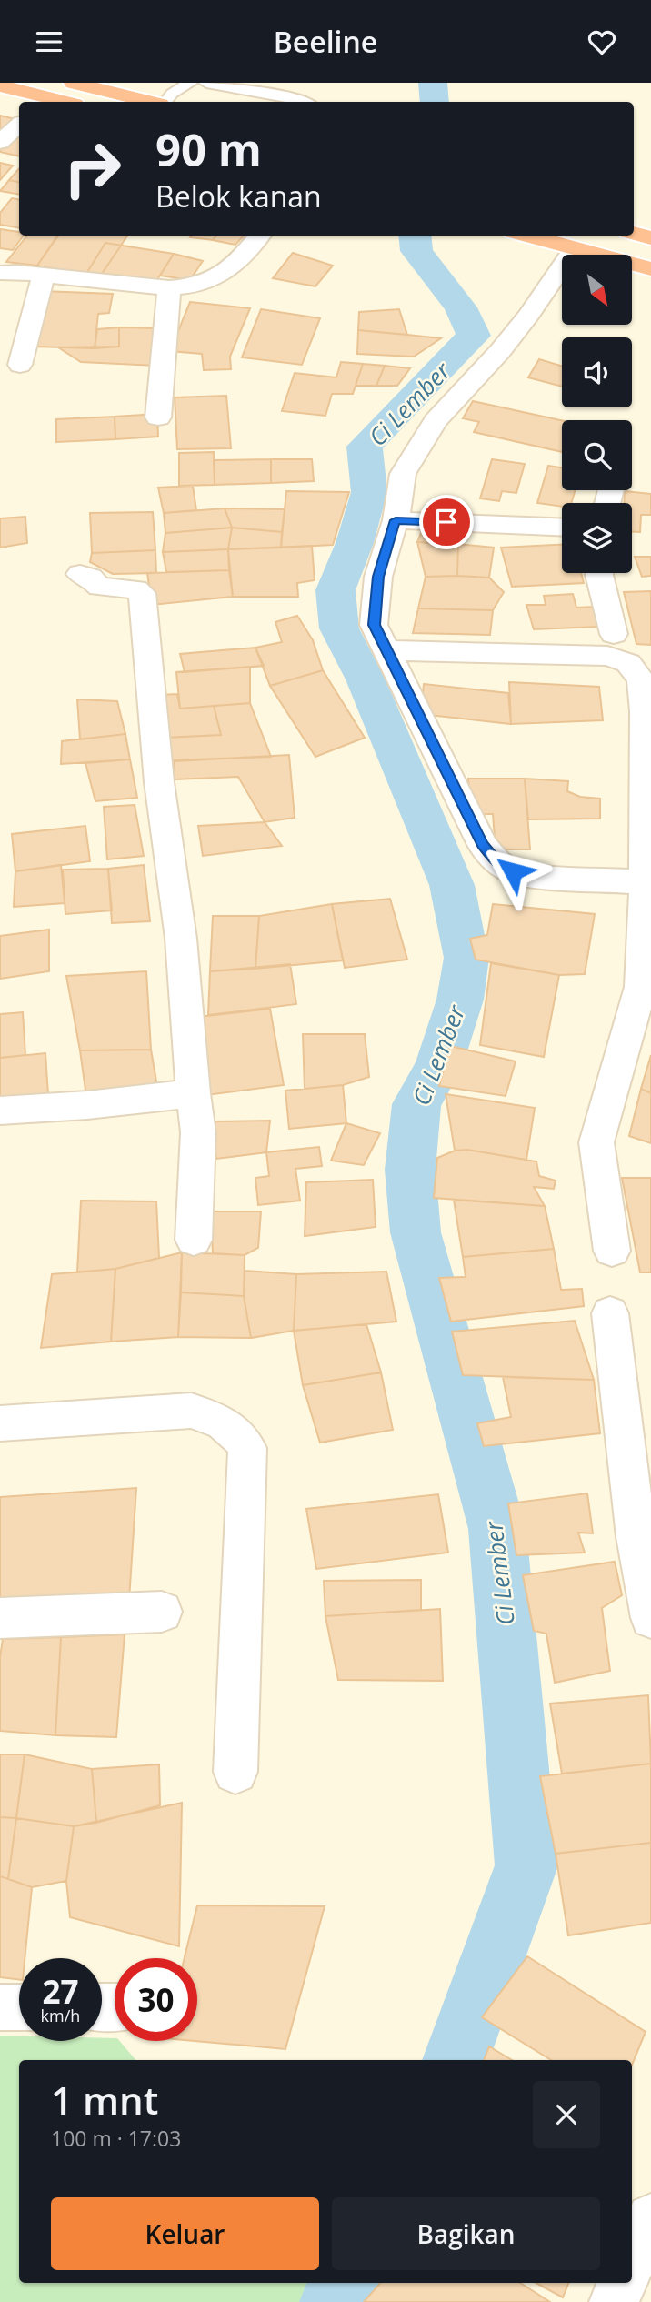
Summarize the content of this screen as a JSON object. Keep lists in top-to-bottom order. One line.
{"water":["Ci Lember"],"north":"bottom right","page":{"header":"Beeline","turn":["90 m","Belok kanan"],"speed":"27 km/h","limit":"30","heading":["1 mnt","100 m · 17:03"],"buttons":["Keluar","Bagikan"]}}
